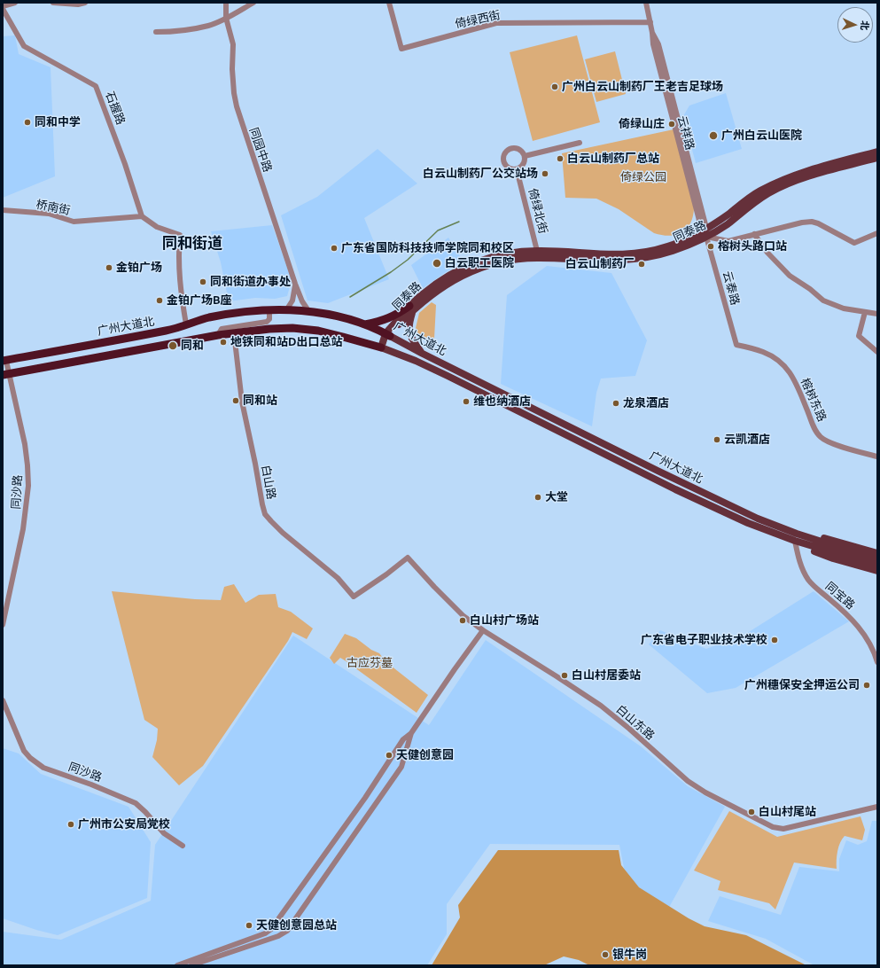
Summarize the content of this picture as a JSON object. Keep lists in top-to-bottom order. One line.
{"streets":{"highway":["广州大道北"],"main road":["同泰路"],"street":["倚绿西街","石握路","云祥路","同园中路","桥南街","倚绿北街","云泰路","榕树东路","白山路","同沙路","同宝路","白山东路"]},"crossings":[["倚绿西街","云祥路"],["石握路","桥南街"],["云祥路","同泰路"],["云祥路","云泰路"],["同园中路","广州大道北"],["倚绿北街","同泰路"],["同泰路","云泰路"],["同泰路","广州大道北"],["云泰路","榕树东路"],["广州大道北","白山路"],["广州大道北","同沙路"],["广州大道北","同宝路"],["白山路","白山东路"]],"districts":["同和街道"],"parks":["倚绿公园","古应芬墓"],"places":["广州白云山制药厂王老吉足球场","同和中学","倚绿山庄","广州白云山医院","白云山制药厂总站","白云山制药厂公交站场","榕树头路口站","广东省国防科技技师学院同和校区","白云职工医院","白云山制药厂","金铂广场","同和街道办事处","金铂广场B座","地铁同和站D出口总站","同和","同和站","维也纳酒店","龙泉酒店","云凯酒店","大堂","白山村广场站","广东省电子职业技术学校","白山村居委站","广州穗保安全押运公司","天健创意园","白山村尾站","广州市公安局党校","天健创意园总站","银牛岗"],"north":"right"}
